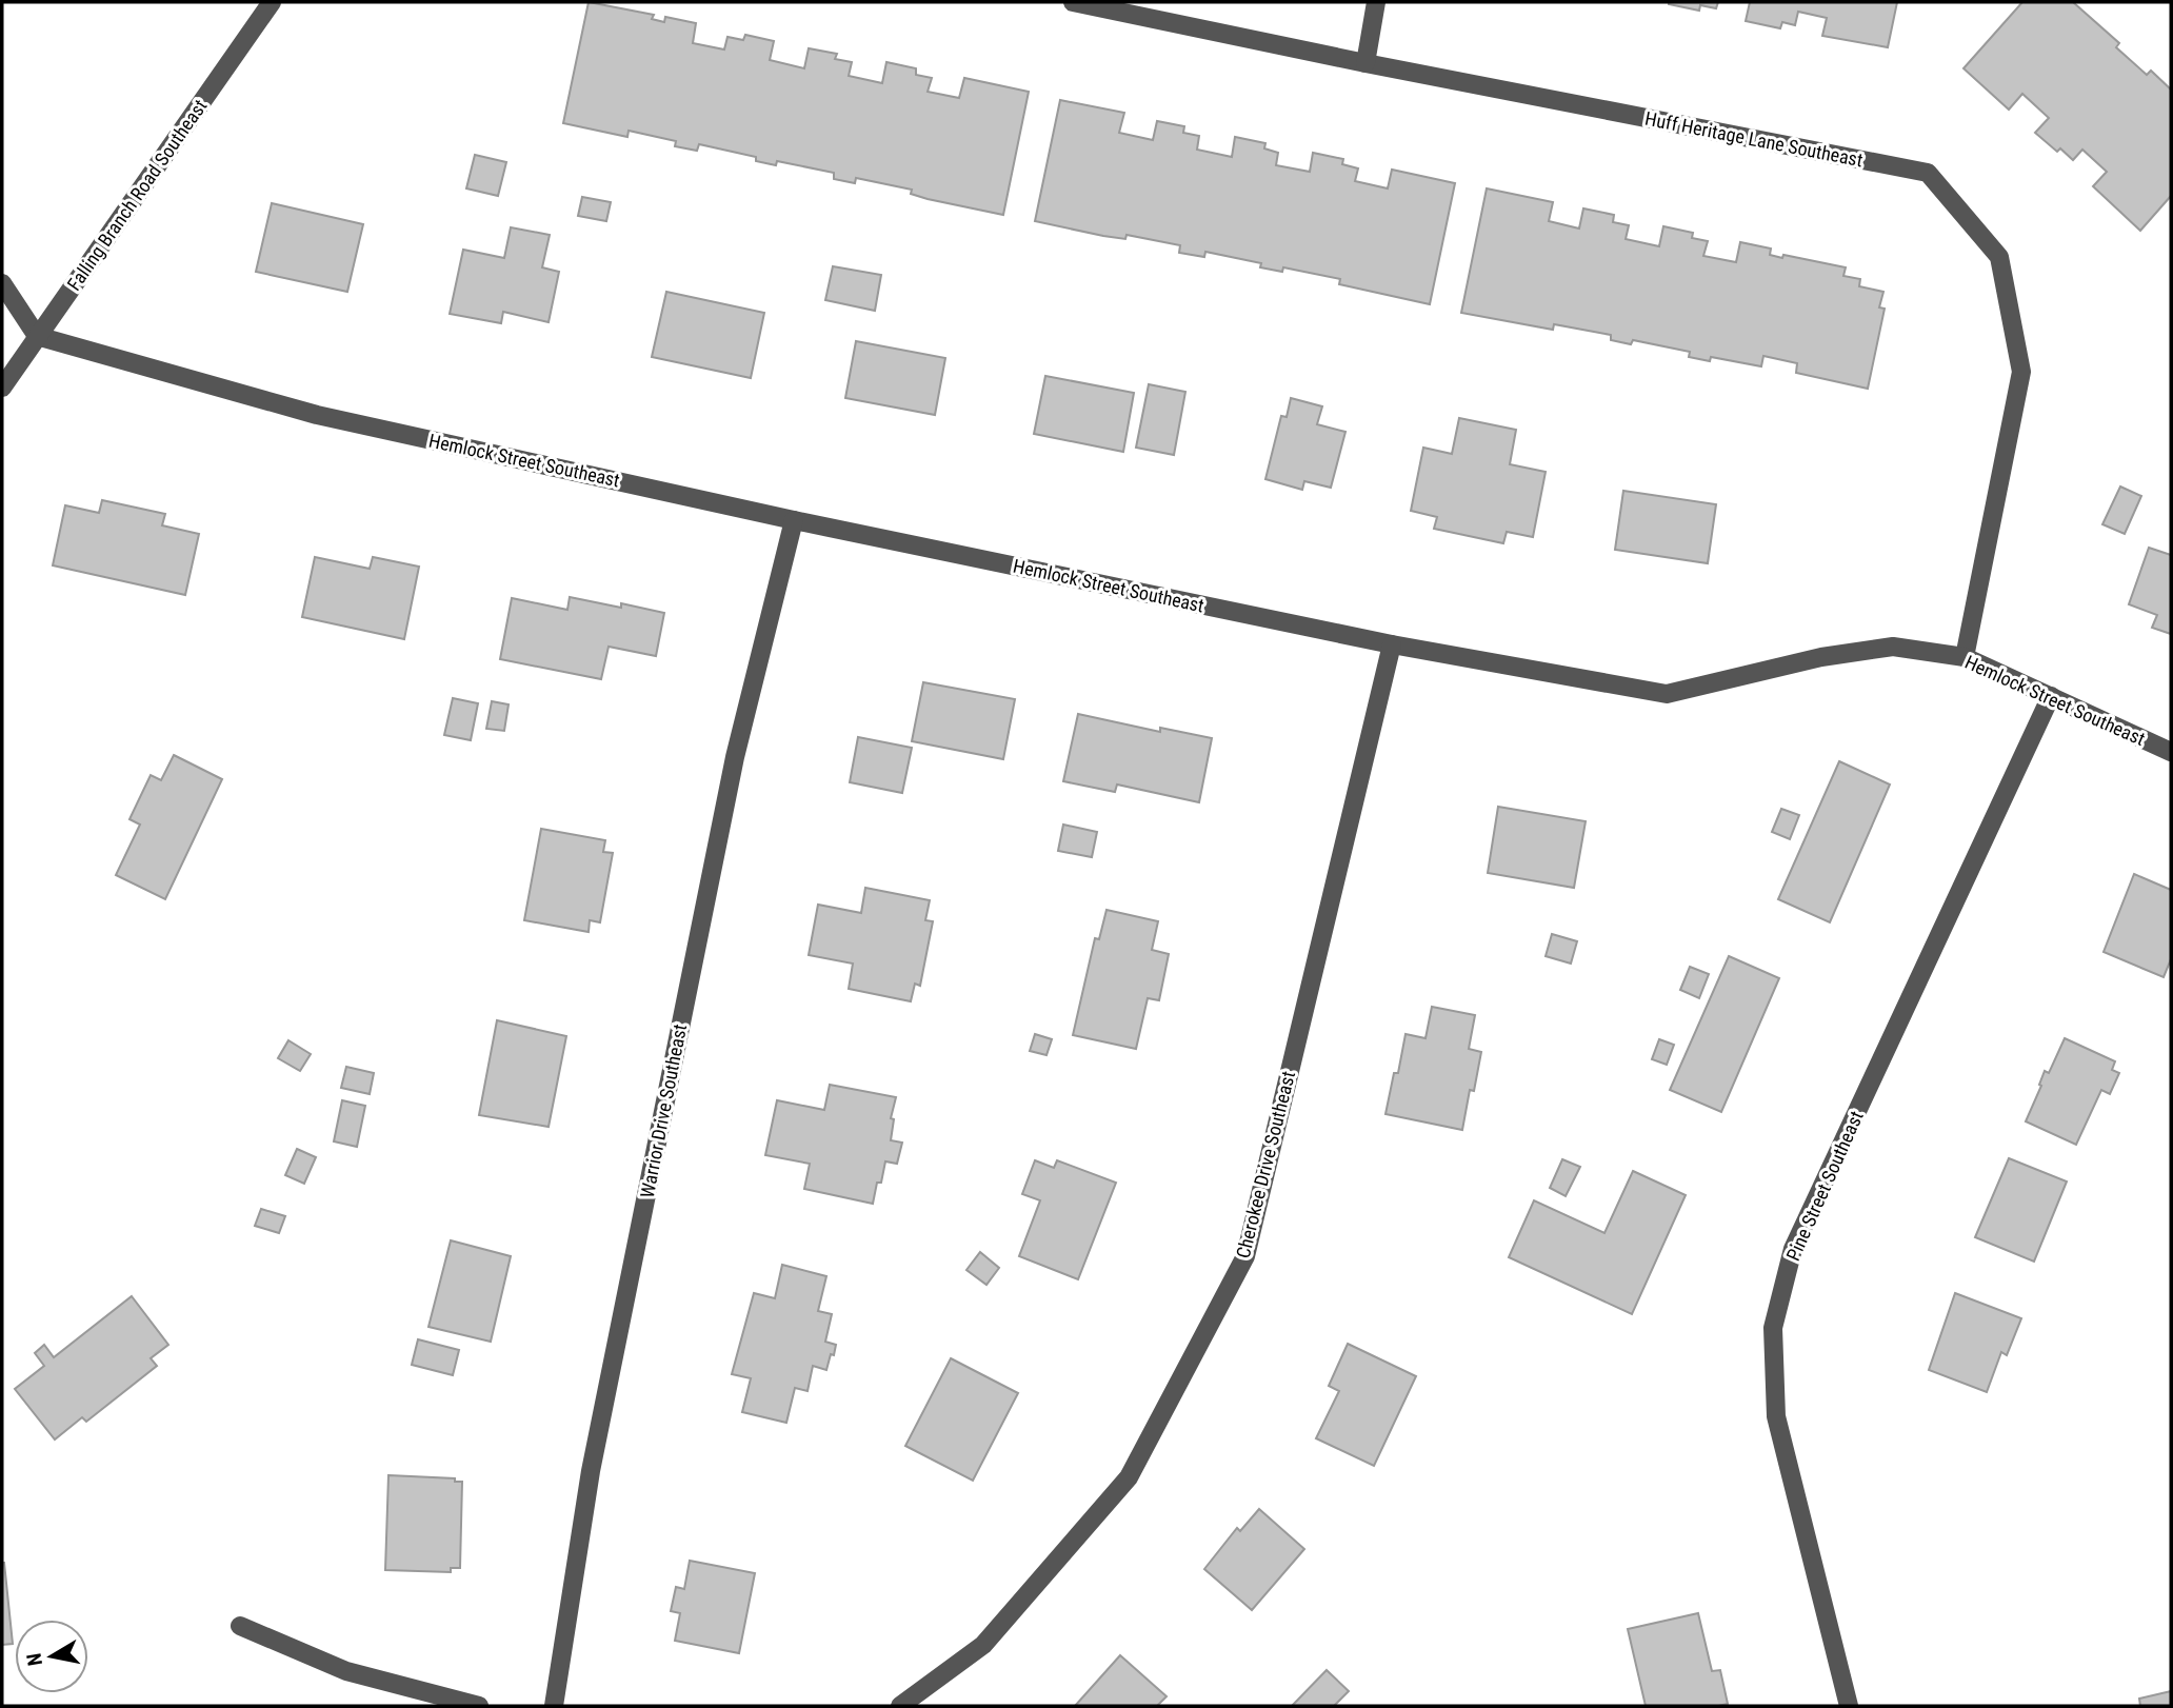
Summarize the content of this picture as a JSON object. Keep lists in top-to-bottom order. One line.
{"streets":{"street":["Huff Heritage Lane Southeast","Falling Branch Road Southeast","Hemlock Street Southeast","Warrior Drive Southeast","Cherokee Drive Southeast","Pine Street Southeast"]},"crossings":[["Huff Heritage Lane Southeast","Hemlock Street Southeast"],["Falling Branch Road Southeast","Hemlock Street Southeast"],["Hemlock Street Southeast","Warrior Drive Southeast"],["Hemlock Street Southeast","Cherokee Drive Southeast"],["Hemlock Street Southeast","Pine Street Southeast"]],"north":"left"}
